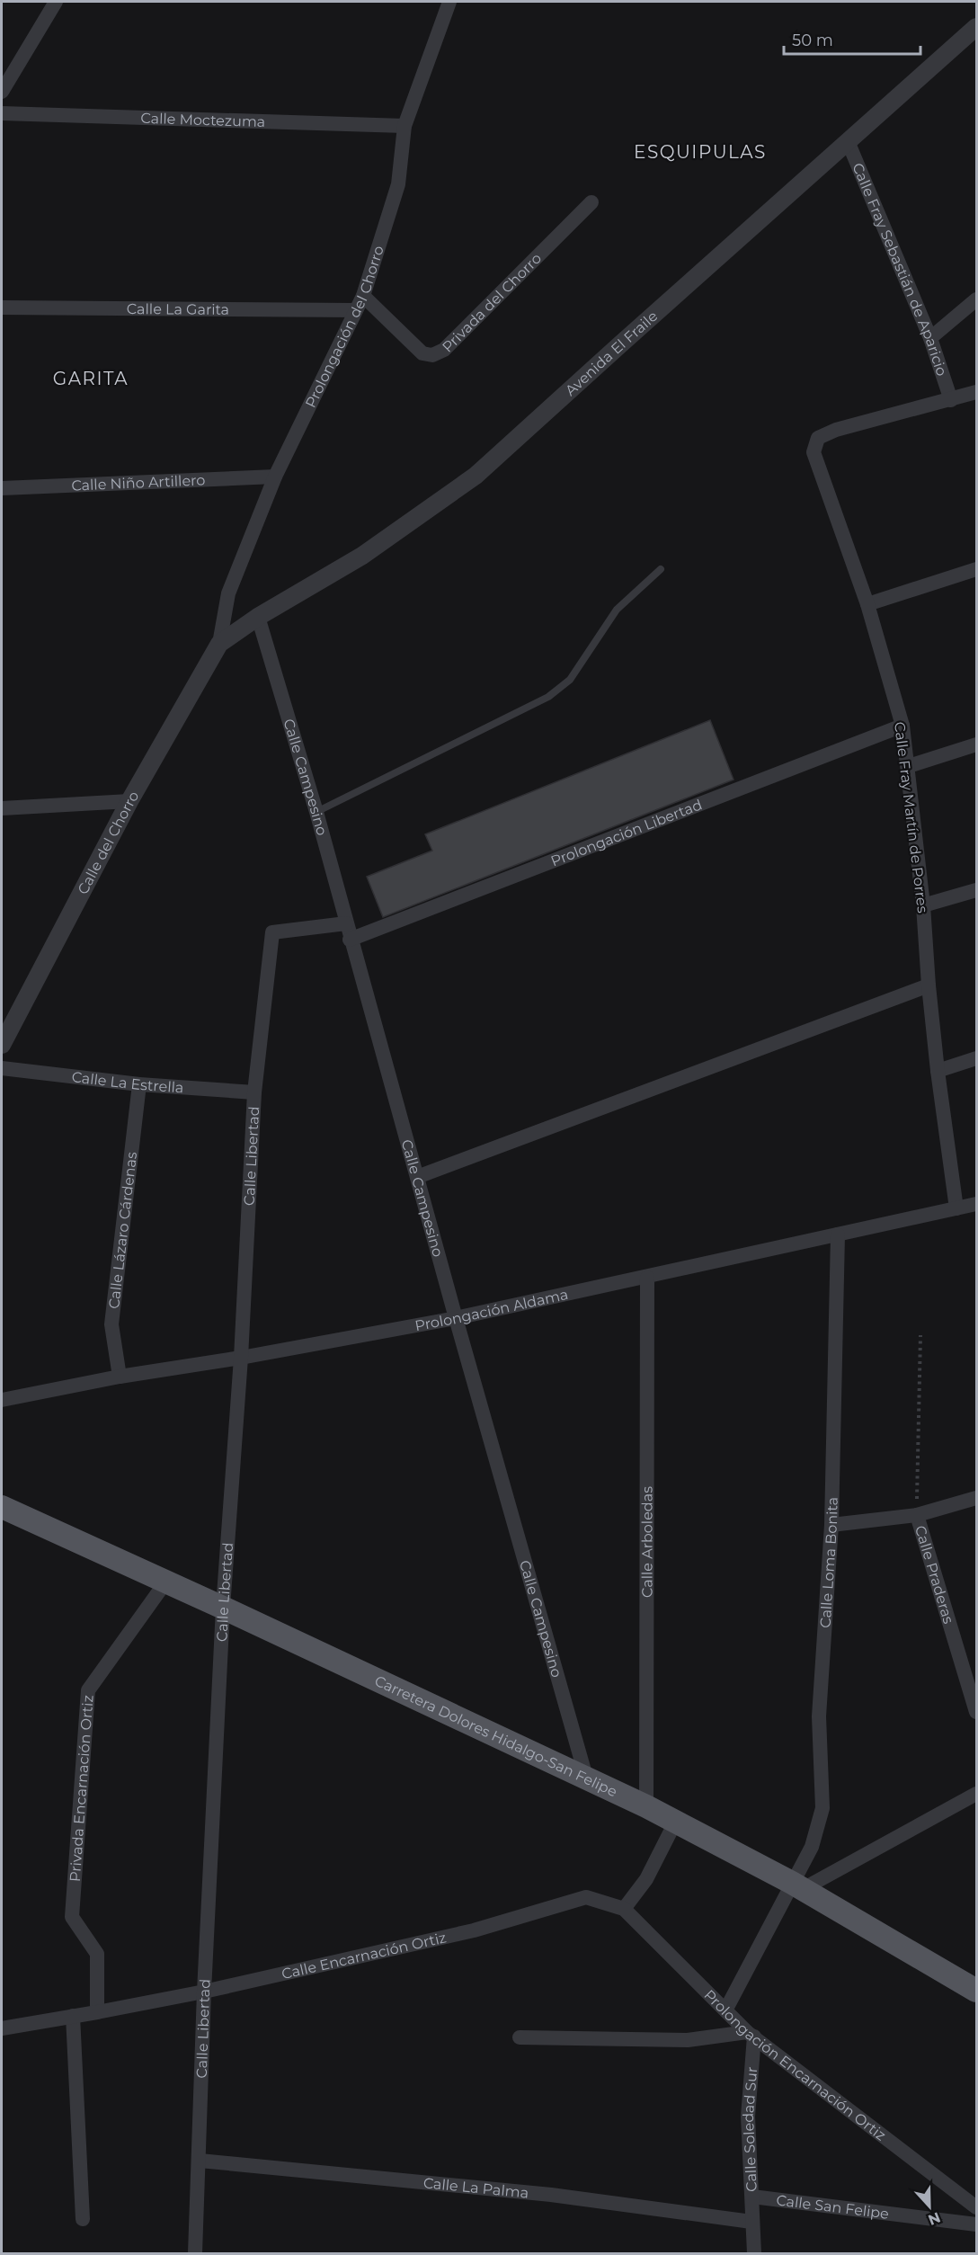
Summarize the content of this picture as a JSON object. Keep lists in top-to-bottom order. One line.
{"streets":{"main road":["Carretera Dolores Hidalgo-San Felipe"],"street":["Calle Moctezuma","Calle Fray Sebastián de Aparicio","Privada del Chorro","Calle La Garita","Prolongación del Chorro","Avenida El Fraile","Calle Niño Artillero","Calle Campesino","Calle Fray Martín de Porres","Prolongación Libertad","Calle del Chorro","Calle La Estrella","Calle Libertad","Calle Lázaro Cárdenas","Prolongación Aldama","Calle Arboledas","Calle Loma Bonita","Calle Praderas","Privada Encarnación Ortiz","Calle Encarnación Ortiz","Prolongación Encarnación Ortiz","Calle Soledad Sur","Calle La Palma","Calle San Felipe"]},"crossings":[["Calle Moctezuma","Prolongación del Chorro"],["Calle Fray Sebastián de Aparicio","Avenida El Fraile"],["Calle Fray Sebastián de Aparicio","Calle Fray Martín de Porres"],["Privada del Chorro","Prolongación del Chorro"],["Calle La Garita","Prolongación del Chorro"],["Prolongación del Chorro","Avenida El Fraile"],["Prolongación del Chorro","Calle Niño Artillero"],["Prolongación del Chorro","Calle del Chorro"],["Avenida El Fraile","Calle Campesino"],["Avenida El Fraile","Calle del Chorro"],["Calle Campesino","Prolongación Libertad"],["Calle Campesino","Calle Libertad"],["Calle Campesino","Prolongación Aldama"],["Calle Campesino","Carretera Dolores Hidalgo-San Felipe"],["Calle Fray Martín de Porres","Prolongación Libertad"],["Calle Fray Martín de Porres","Prolongación Aldama"],["Calle La Estrella","Calle Libertad"],["Calle La Estrella","Calle Lázaro Cárdenas"],["Calle Libertad","Prolongación Aldama"],["Calle Libertad","Carretera Dolores Hidalgo-San Felipe"],["Calle Libertad","Calle Encarnación Ortiz"],["Calle Libertad","Calle La Palma"],["Calle Lázaro Cárdenas","Prolongación Aldama"],["Prolongación Aldama","Calle Arboledas"],["Prolongación Aldama","Calle Loma Bonita"],["Calle Arboledas","Carretera Dolores Hidalgo-San Felipe"],["Calle Loma Bonita","Carretera Dolores Hidalgo-San Felipe"],["Carretera Dolores Hidalgo-San Felipe","Privada Encarnación Ortiz"],["Privada Encarnación Ortiz","Calle Encarnación Ortiz"],["Calle Encarnación Ortiz","Prolongación Encarnación Ortiz"],["Prolongación Encarnación Ortiz","Calle Soledad Sur"],["Calle Soledad Sur","Calle La Palma"],["Calle Soledad Sur","Calle San Felipe"]],"districts":["ESQUIPULAS","GARITA"],"scale_bar":"50 m","north":"bottom"}
